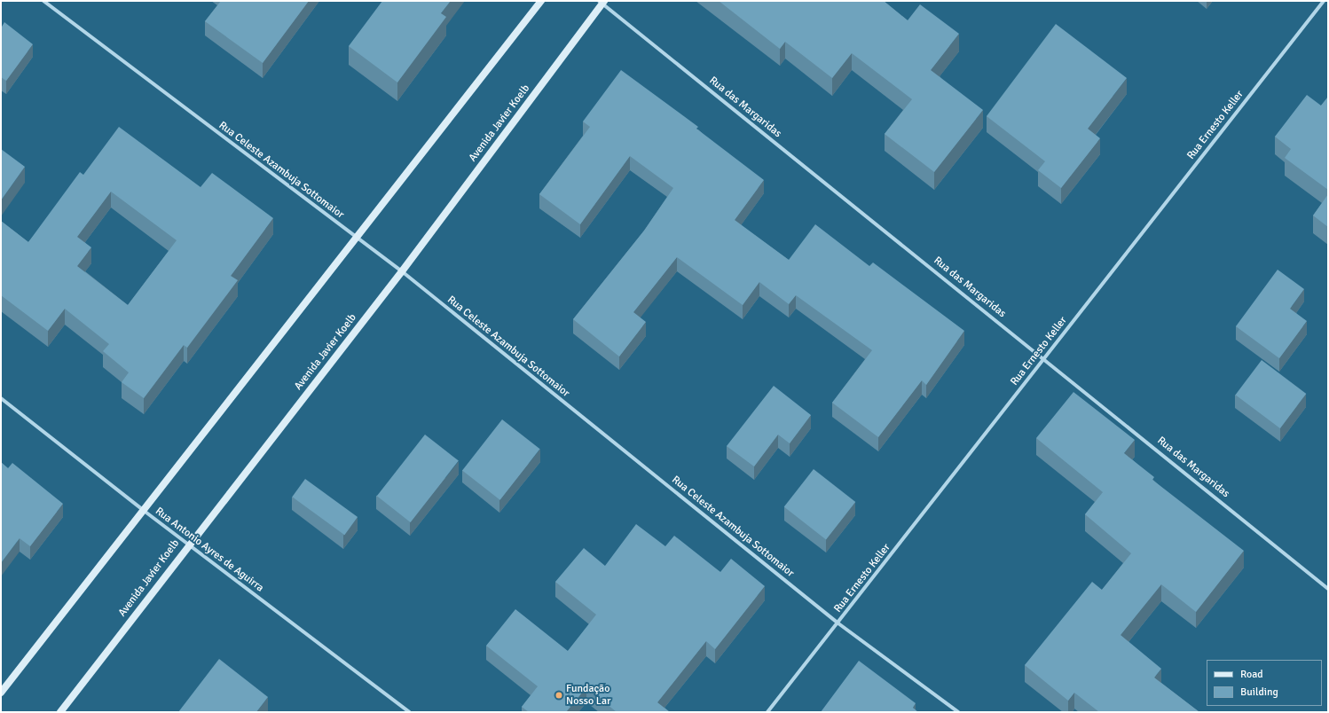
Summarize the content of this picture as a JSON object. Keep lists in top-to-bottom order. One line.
{"streets":{"street":["Rua das Margaridas","Avenida Javier Koelb","Rua Ernesto Keller","Rua Celeste Azambuja Sottomaior","Rua Antonio Ayres de Aguirra"]},"crossings":[["Rua das Margaridas","Avenida Javier Koelb"],["Rua das Margaridas","Rua Ernesto Keller"],["Avenida Javier Koelb","Rua Celeste Azambuja Sottomaior"],["Avenida Javier Koelb","Rua Antonio Ayres de Aguirra"],["Rua Ernesto Keller","Rua Celeste Azambuja Sottomaior"]],"places":["Fundação Nosso Lar"],"legend":["Road","Building"]}
